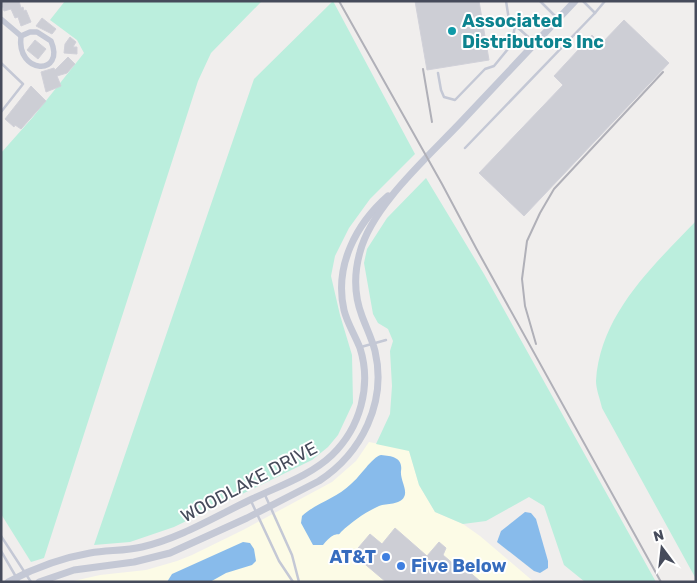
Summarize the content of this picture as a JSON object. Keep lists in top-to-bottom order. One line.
{"streets":{"street":["WOODLAKE DRIVE"]},"places":["Associated Distributors Inc","AT&T","Five Below"],"north":"top"}
